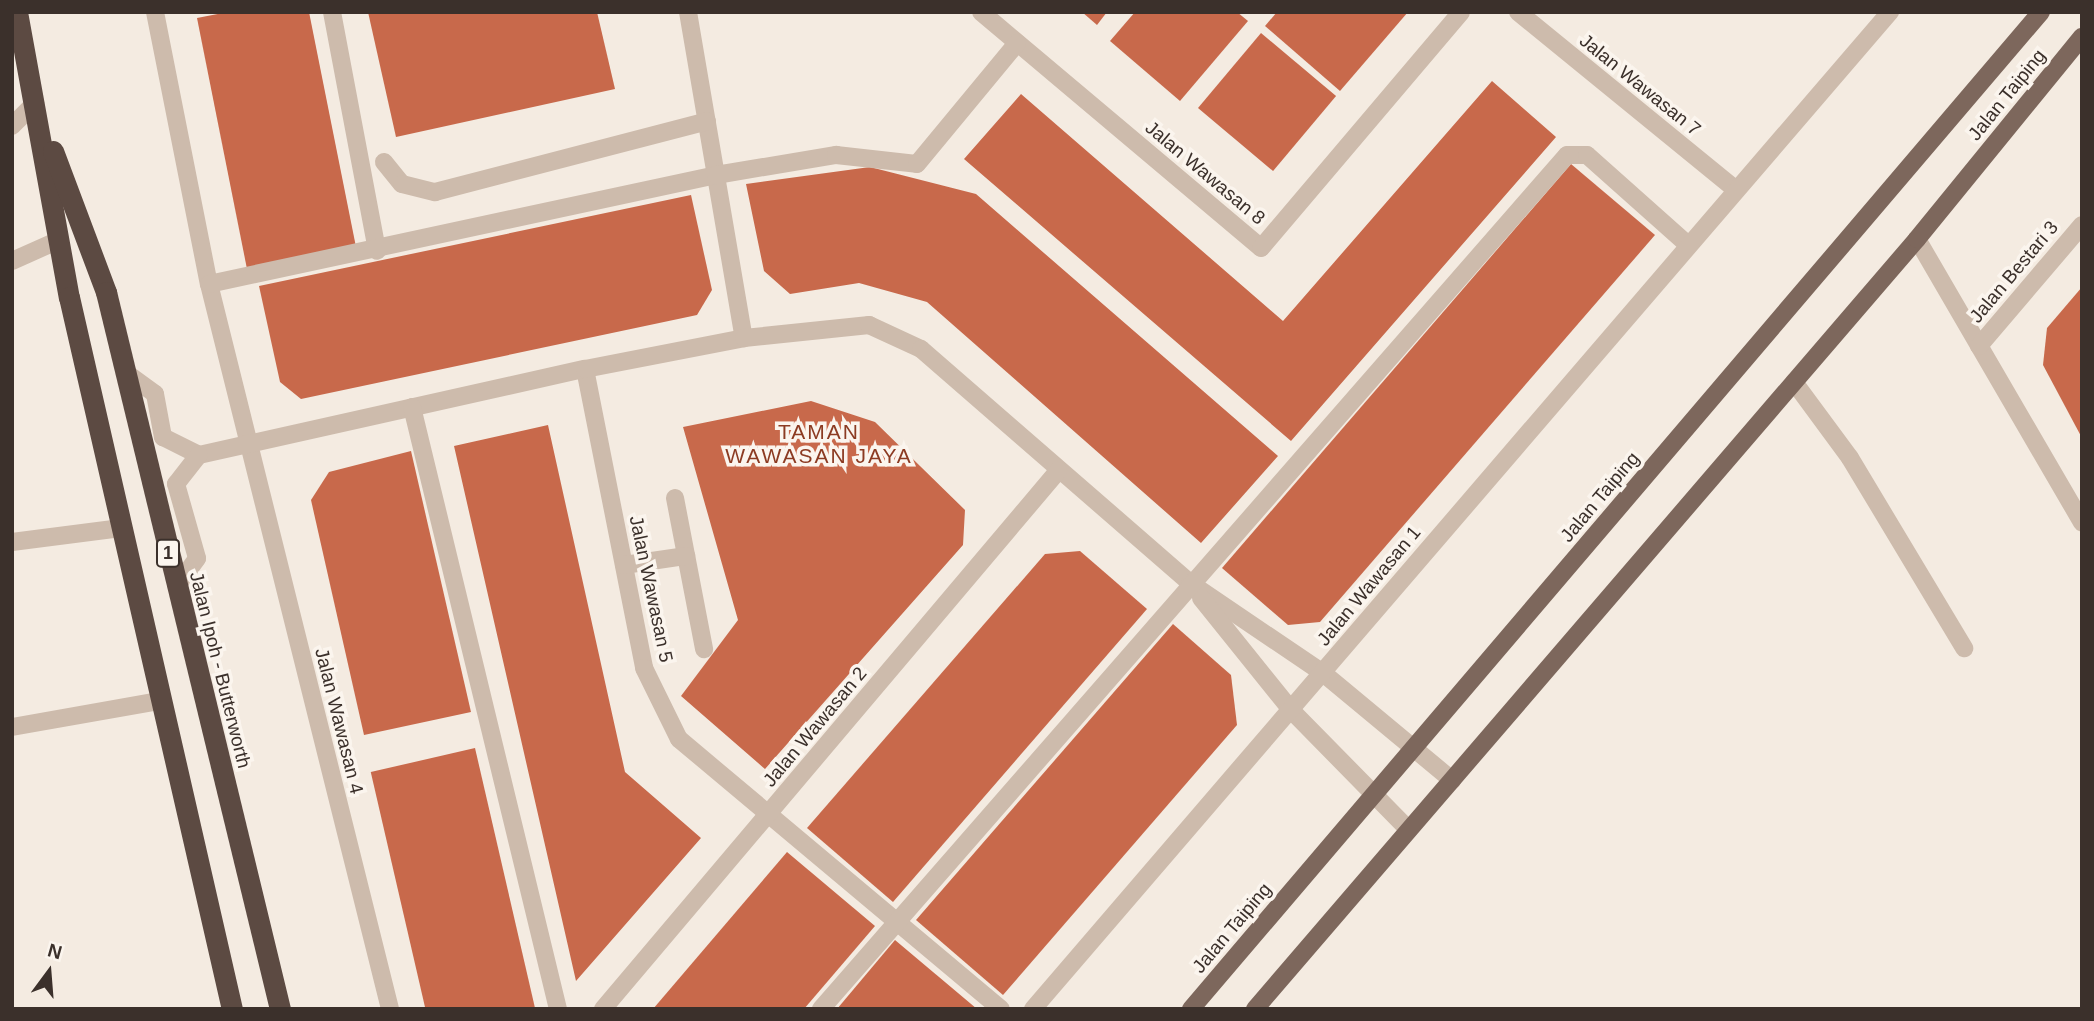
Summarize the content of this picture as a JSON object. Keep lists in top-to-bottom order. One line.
{"streets":{"highway":["1","Jalan Ipoh - Butterworth"],"main road":["Jalan Taiping"],"street":["Jalan Wawasan 7","Jalan Wawasan 8","Jalan Bestari 3","Jalan Wawasan 1","Jalan Wawasan 5","Jalan Wawasan 4","Jalan Wawasan 2"]},"crossings":[["Jalan Wawasan 7","Jalan Wawasan 1"],["Jalan Wawasan 5","Jalan Wawasan 2"]],"districts":["TAMAN WAWASAN JAYA"],"north":"top"}
